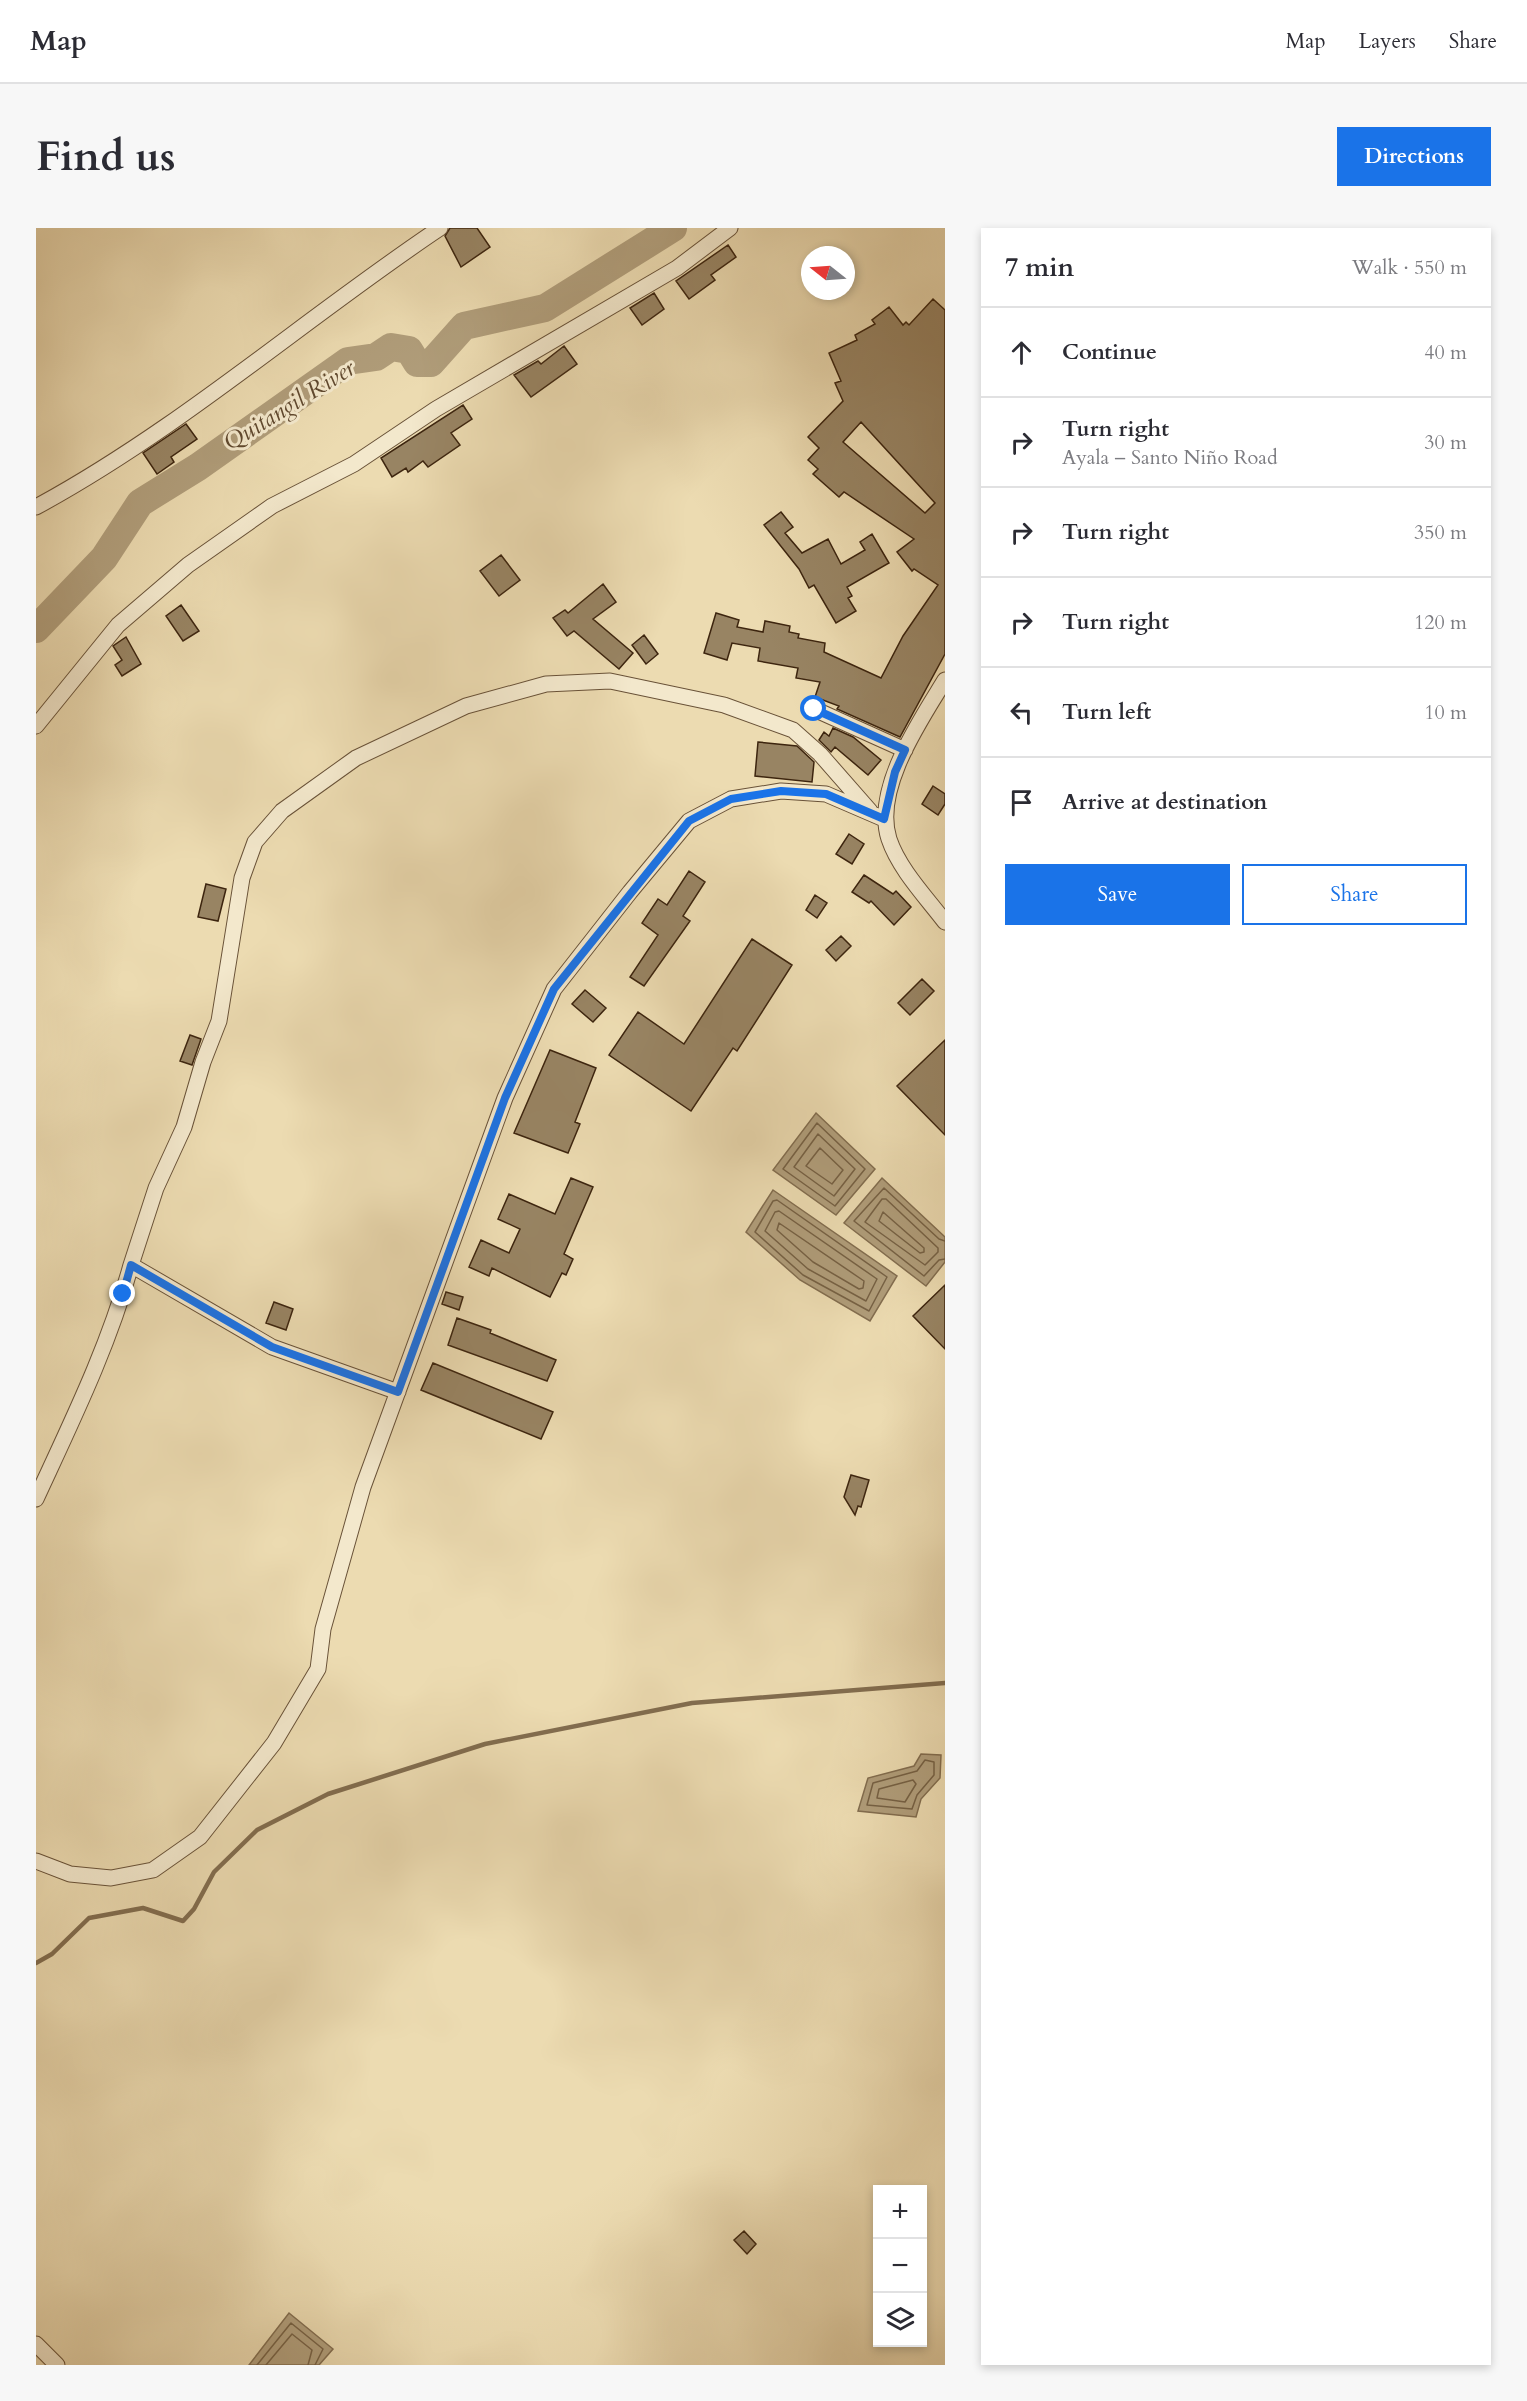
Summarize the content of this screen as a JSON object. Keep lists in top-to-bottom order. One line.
{"water":["Quitangil River"],"north":"left","page":{"header":"Map","nav":["Map","Layers","Share"],"buttons":["Directions",["Save","Share"]],"title":"Find us","heading":["7 min","Walk · 550 m"],"list":[["Continue","40 m"],["Turn right","Ayala – Santo Niño Road","30 m"],["Turn right","350 m"],["Turn right","120 m"],["Turn left","10 m"],"Arrive at destination"],"map_buttons":["+","−"]}}
